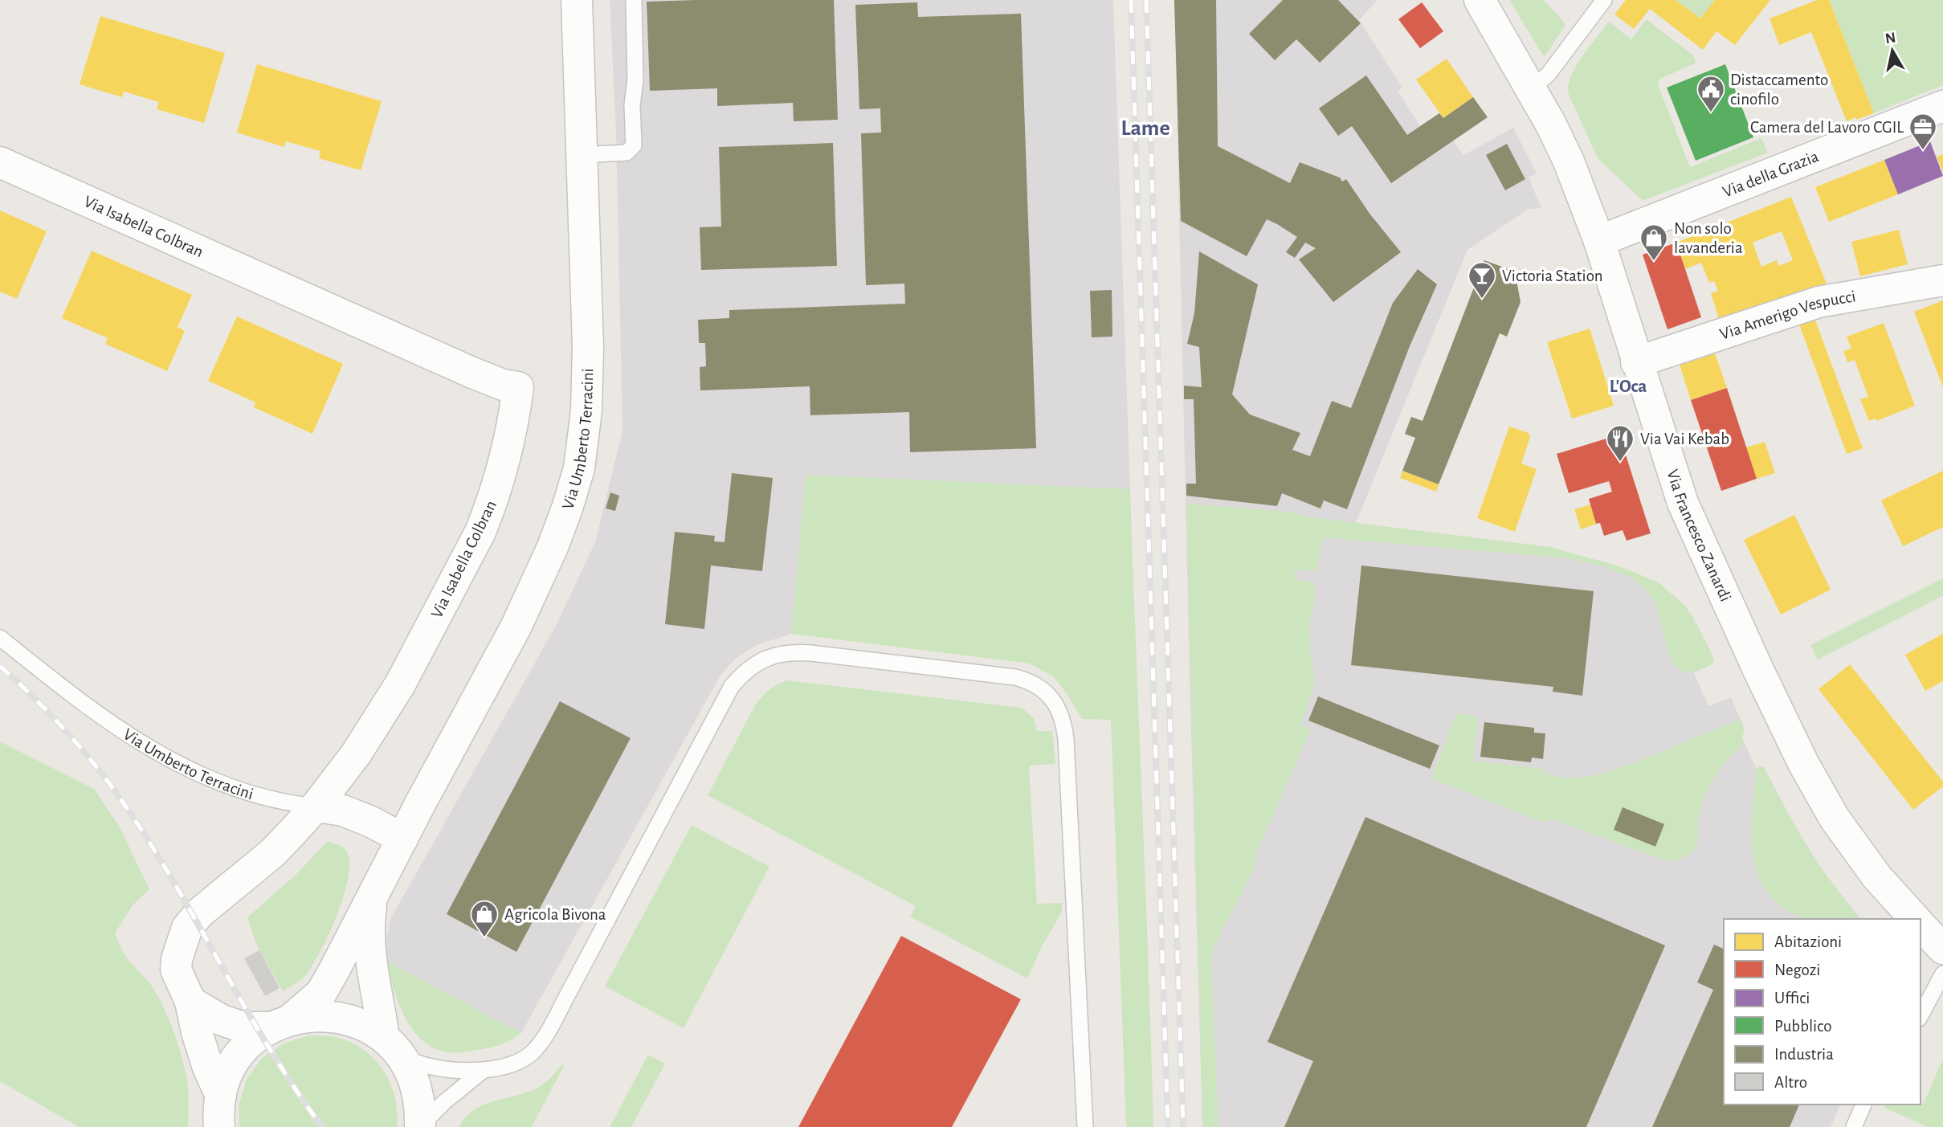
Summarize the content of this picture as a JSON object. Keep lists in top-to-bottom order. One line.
{"streets":{"street":["Via della Grazia","Via Isabella Colbran","Via Amerigo Vespucci","Via Umberto Terracini","Via Francesco Zanardi"]},"crossings":[["Via della Grazia","Via Francesco Zanardi"],["Via Isabella Colbran","Via Umberto Terracini"],["Via Amerigo Vespucci","Via Francesco Zanardi"]],"districts":["Lame","L'Oca"],"places":{"public building":["Distaccamento cinofilo"],"office":["Camera del Lavoro CGIL"],"shop":["Non solo lavanderia","Agricola Bivona"],"bar":["Victoria Station"],"restaurant":["Via Vai Kebab"]},"legend":["Abitazioni","Negozi","Uffici","Pubblico","Industria","Altro"],"north":"top"}
